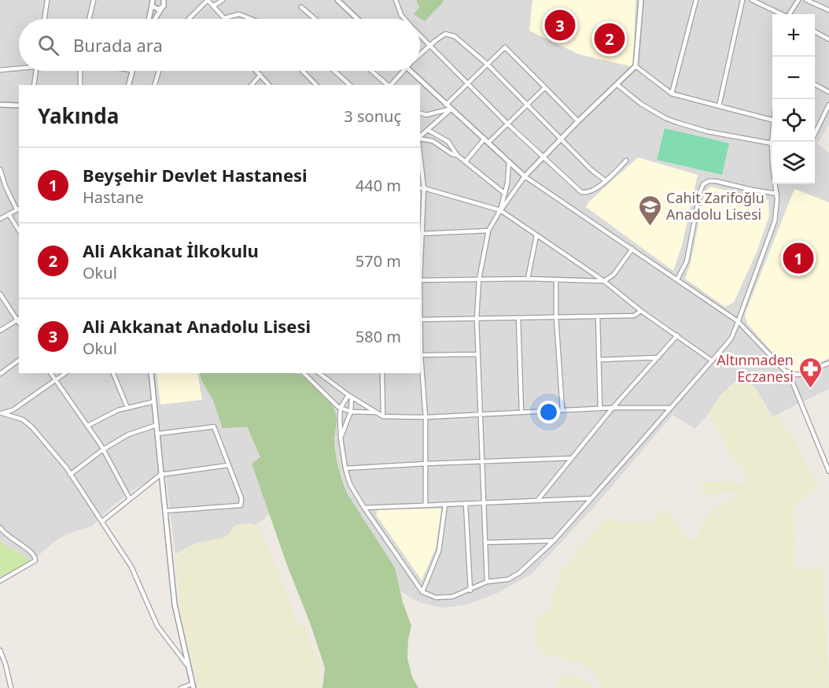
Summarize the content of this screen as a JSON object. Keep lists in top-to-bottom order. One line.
{"places":{"school or university":["Cahit Zarifoğlu Anadolu Lisesi"],"pharmacy":["Altınmaden Eczanesi"]},"page":{"pins":["3","2","1"],"map_buttons":["+","−"],"search":"Burada ara","heading":["Yakında","3 sonuç"],"list":[{"mark":"1","name":"Beyşehir Devlet Hastanesi","note":"Hastane","value":"440 m"},{"mark":"2","name":"Ali Akkanat İlkokulu","note":"Okul","value":"570 m"},{"mark":"3","name":"Ali Akkanat Anadolu Lisesi","note":"Okul","value":"580 m"}]}}
